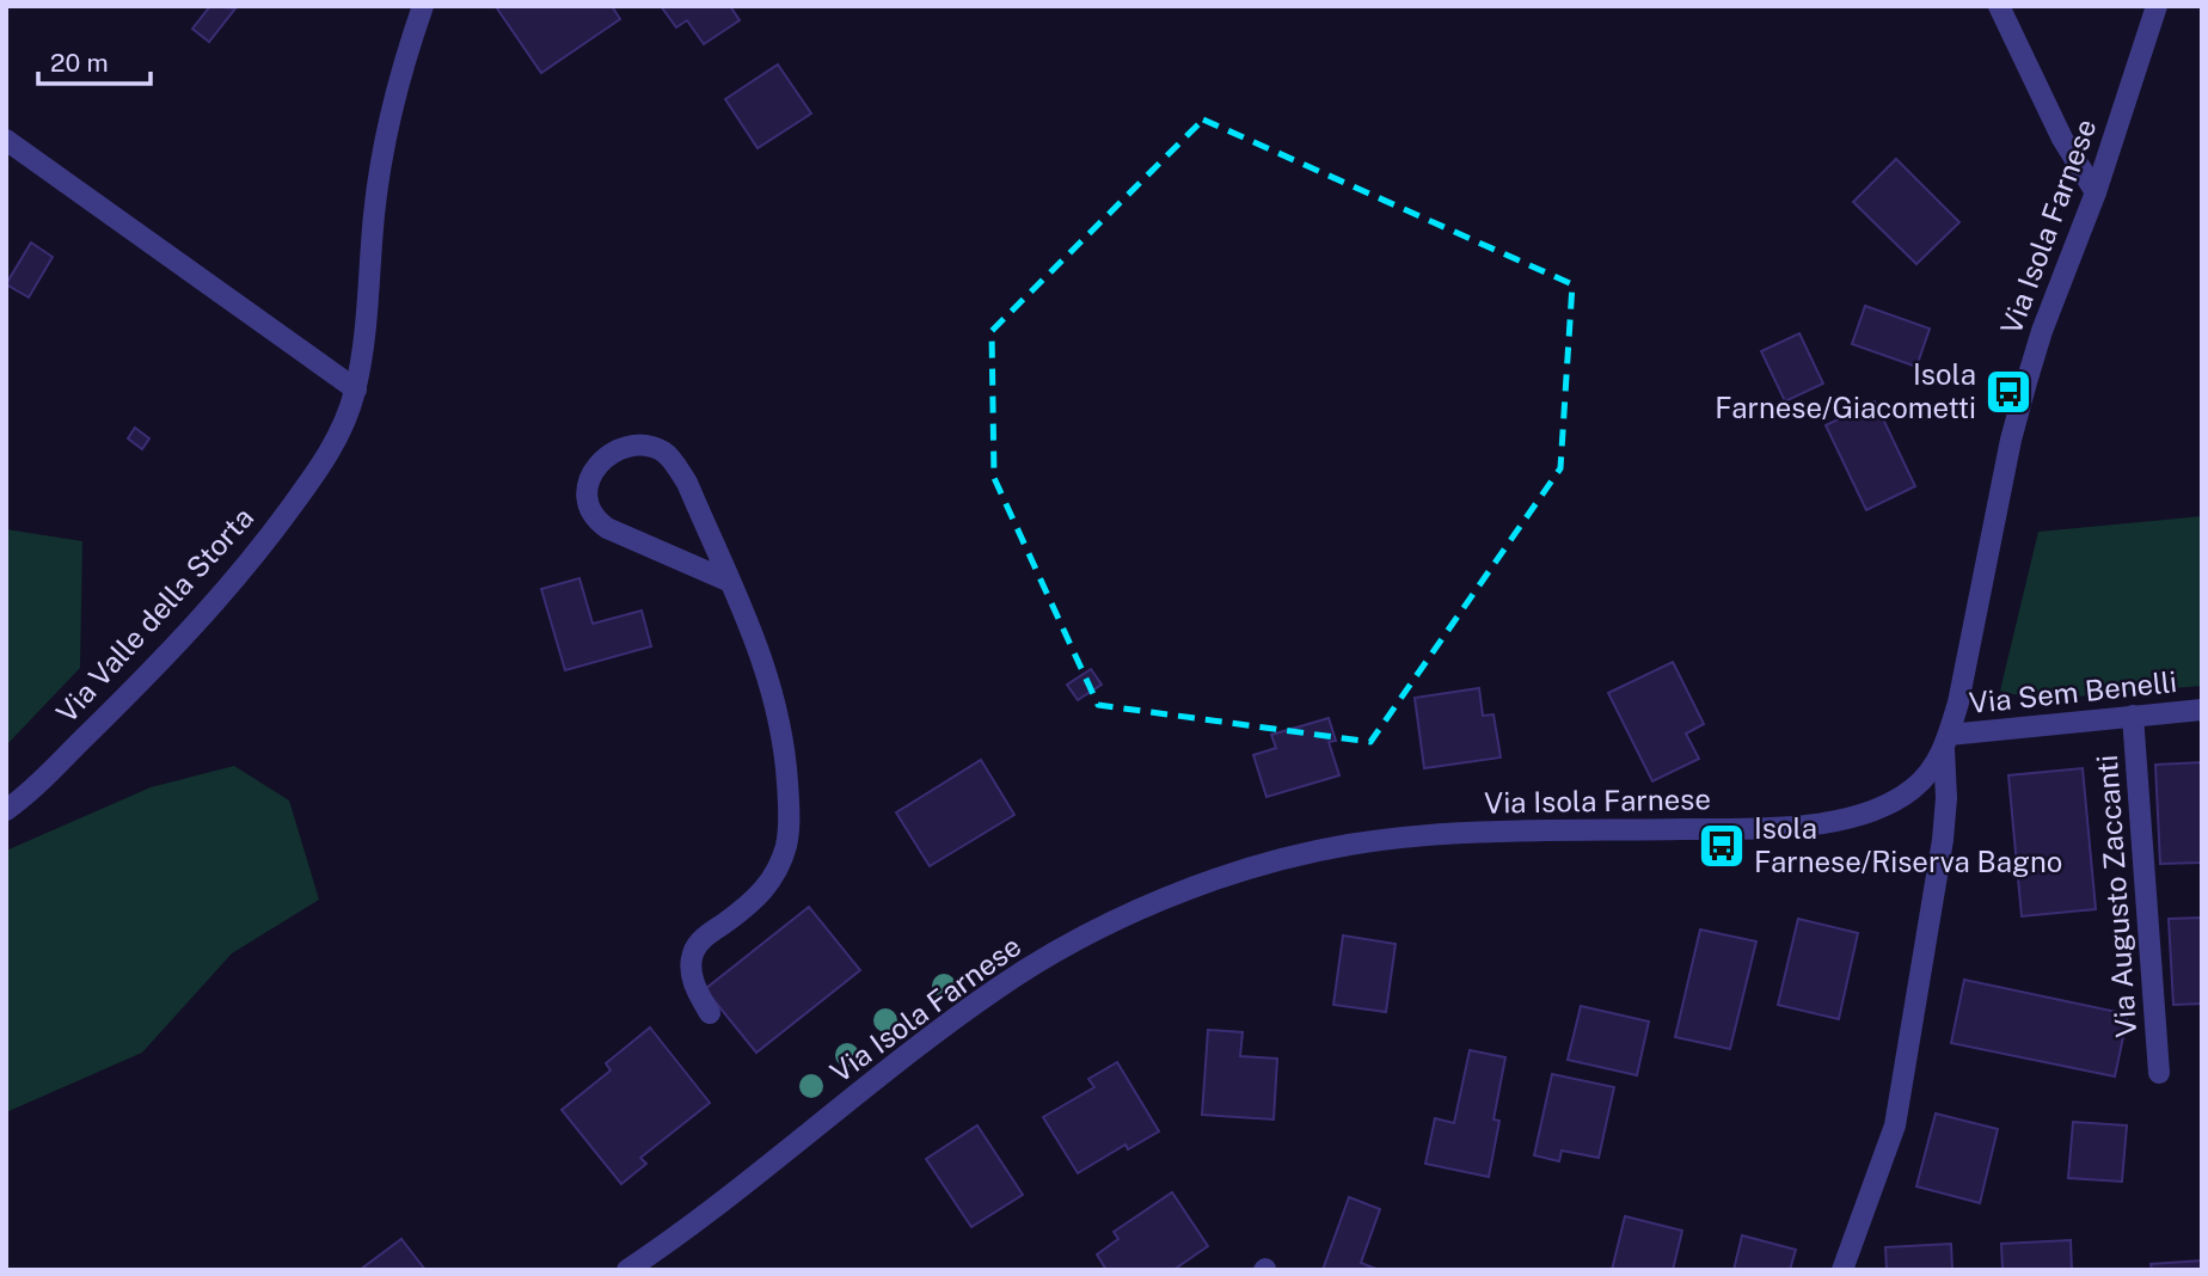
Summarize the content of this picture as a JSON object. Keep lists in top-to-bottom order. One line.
{"streets":{"street":["Via Isola Farnese","Via Valle della Storta","Via Sem Benelli","Via Augusto Zaccanti"]},"crossings":[["Via Isola Farnese","Via Sem Benelli"],["Via Sem Benelli","Via Augusto Zaccanti"]],"places":{"bus stop":["Isola Farnese/Giacometti","Isola Farnese/Riserva Bagno"]},"scale_bar":"20 m"}
